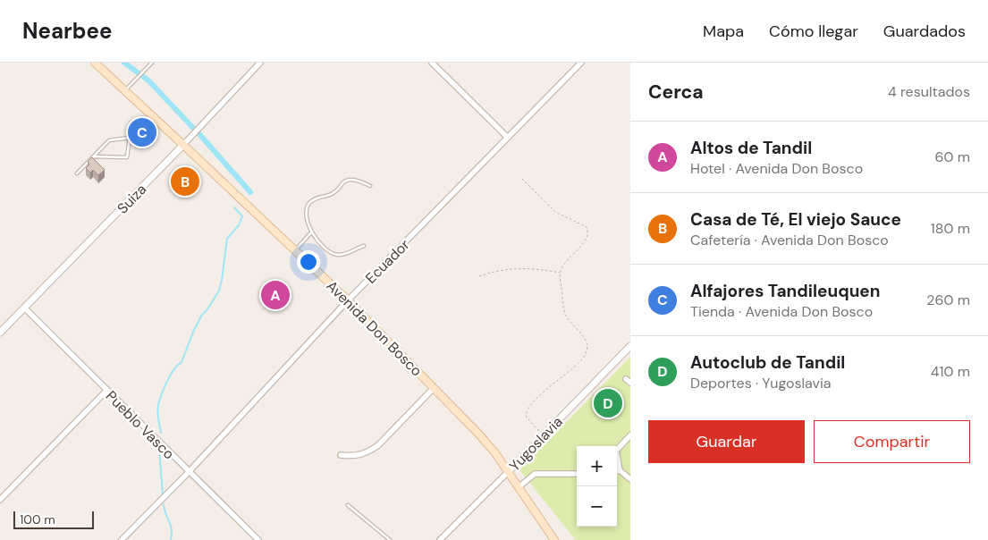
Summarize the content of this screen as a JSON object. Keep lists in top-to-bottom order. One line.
{"streets":{"main road":["Avenida Don Bosco"],"street":["Suiza","Ecuador","Pueblo Vasco","Yugoslavia"]},"crossings":[["Suiza","Avenida Don Bosco"],["Suiza","Pueblo Vasco"],["Ecuador","Avenida Don Bosco"],["Ecuador","Pueblo Vasco"],["Avenida Don Bosco","Yugoslavia"]],"scale_bar":"100 m","page":{"header":"Nearbee","nav":["Mapa","Cómo llegar","Guardados"],"heading":["Cerca","4 resultados"],"pins":["C","B","A","D"],"list":[{"mark":"A","name":"Altos de Tandil","note":"Hotel · Avenida Don Bosco","value":"60 m"},{"mark":"B","name":"Casa de Té, El viejo Sauce","note":"Cafetería · Avenida Don Bosco","value":"180 m"},{"mark":"C","name":"Alfajores Tandileuquen","note":"Tienda · Avenida Don Bosco","value":"260 m"},{"mark":"D","name":"Autoclub de Tandil","note":"Deportes · Yugoslavia","value":"410 m"}],"buttons":["Guardar","Compartir"],"map_buttons":["+","−"],"scale":"100 m"}}
